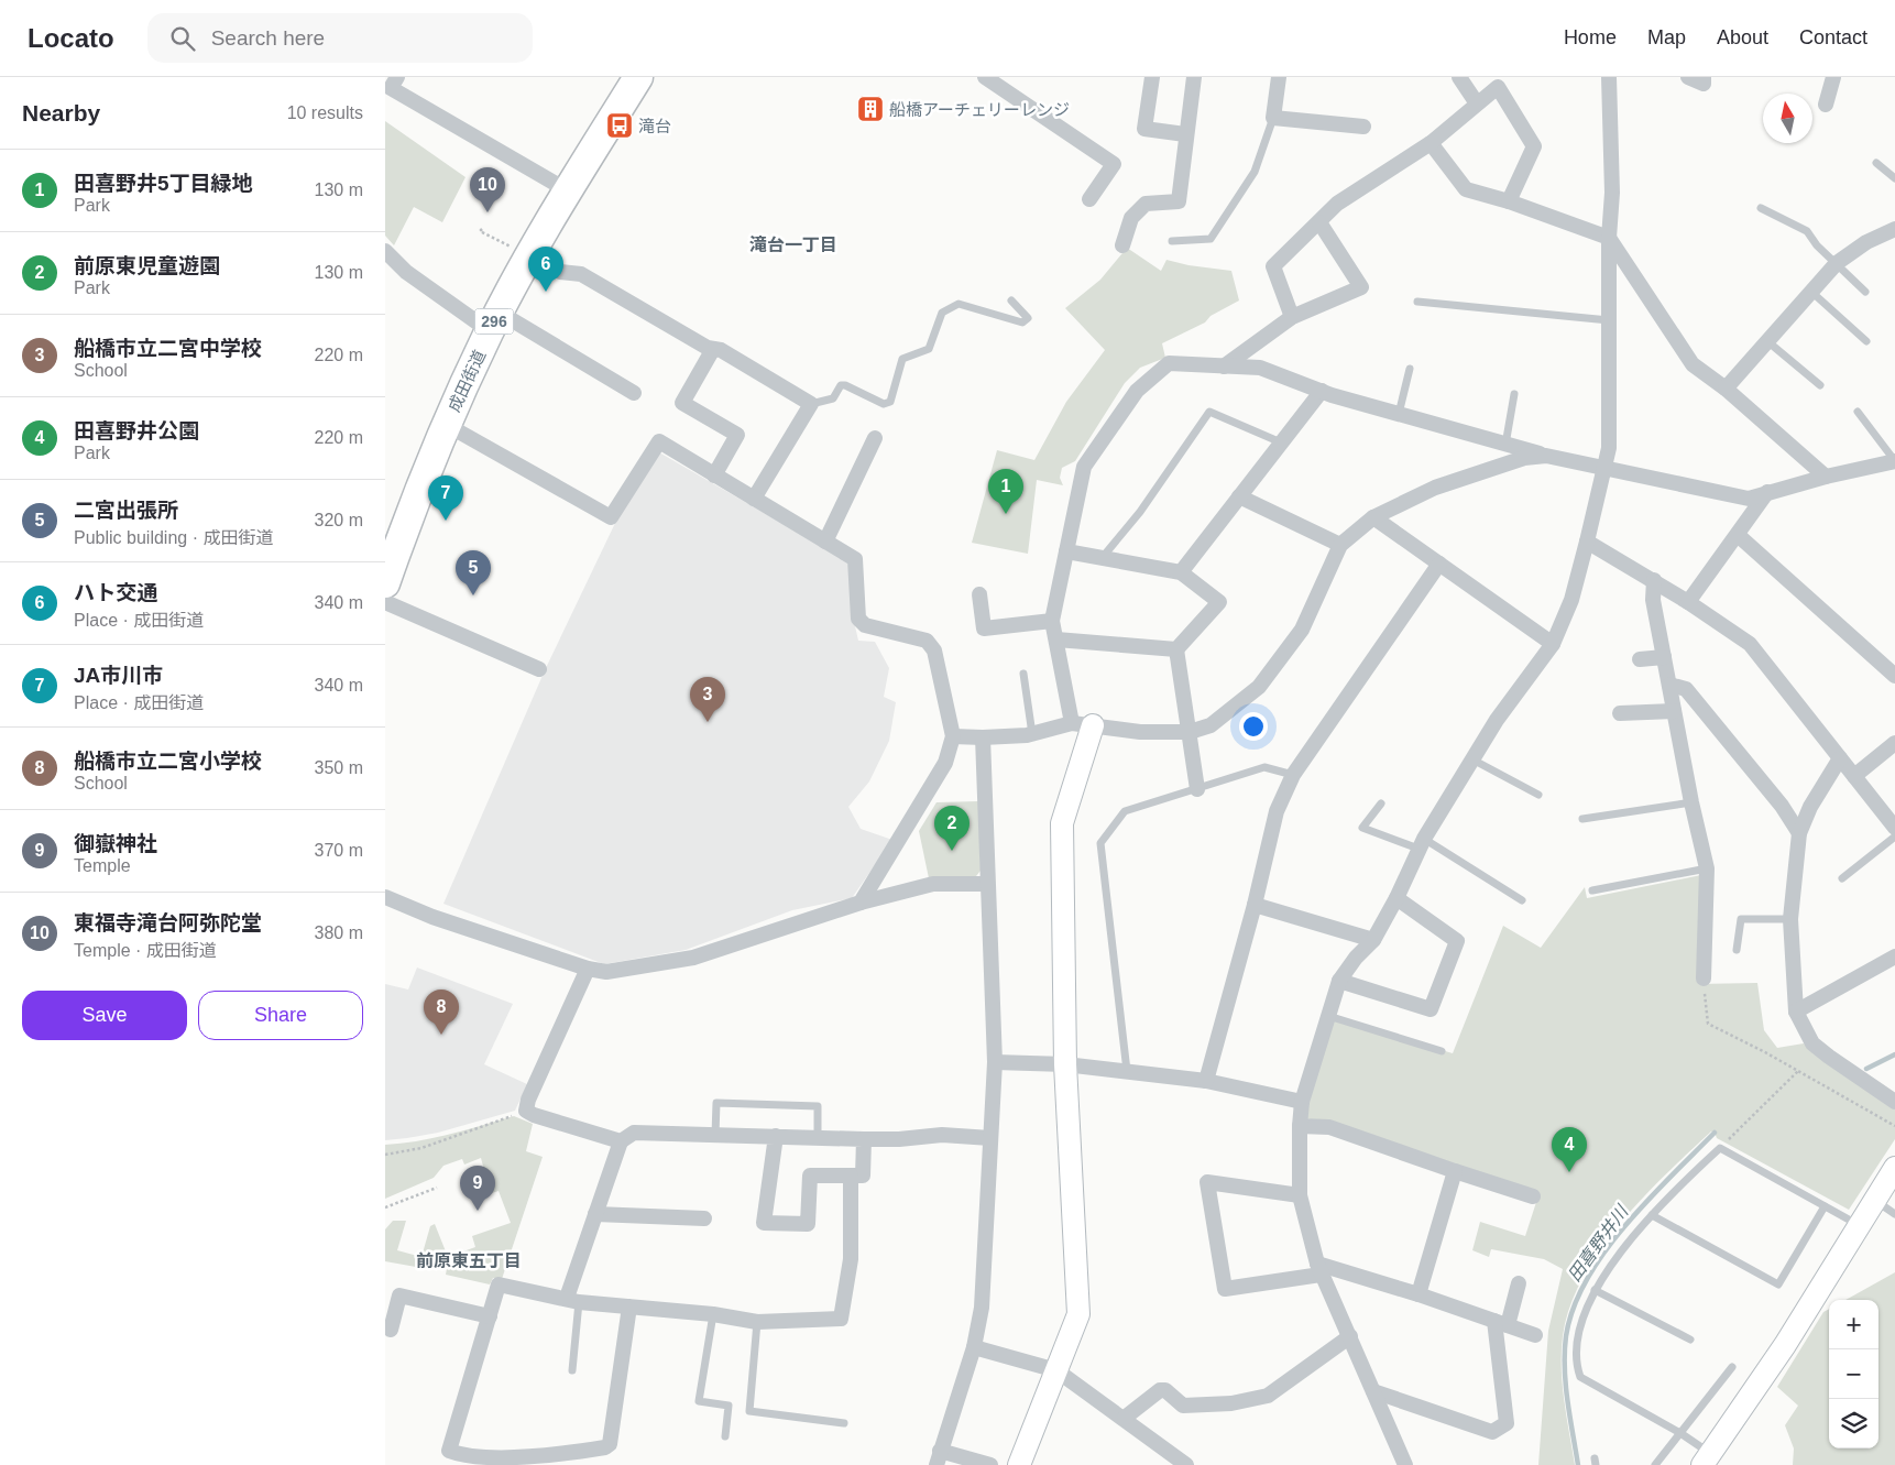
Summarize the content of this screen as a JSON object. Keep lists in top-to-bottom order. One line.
{"streets":{"highway":["296","成田街道"]},"districts":["滝台一丁目","前原東五丁目"],"water":["田喜野井川"],"places":{"building":["船橋アーチェリーレンジ"],"bus stop":["滝台"]},"north":"top","page":{"header":"Locato","search":"Search here","nav":["Home","Map","About","Contact"],"heading":["Nearby","10 results"],"list":[{"mark":"1","name":"田喜野井5丁目緑地","note":"Park","value":"130 m"},{"mark":"2","name":"前原東児童遊園","note":"Park","value":"130 m"},{"mark":"3","name":"船橋市立二宮中学校","note":"School","value":"220 m"},{"mark":"4","name":"田喜野井公園","note":"Park","value":"220 m"},{"mark":"5","name":"二宮出張所","note":"Public building · 成田街道","value":"320 m"},{"mark":"6","name":"ハト交通","note":"Place · 成田街道","value":"340 m"},{"mark":"7","name":"JA市川市","note":"Place · 成田街道","value":"340 m"},{"mark":"8","name":"船橋市立二宮小学校","note":"School","value":"350 m"},{"mark":"9","name":"御嶽神社","note":"Temple","value":"370 m"},{"mark":"10","name":"東福寺滝台阿弥陀堂","note":"Temple · 成田街道","value":"380 m"}],"pins":["10","6","1","7","5","3","2","8","4","9"],"buttons":["Save","Share"],"map_buttons":["+","−"]}}
